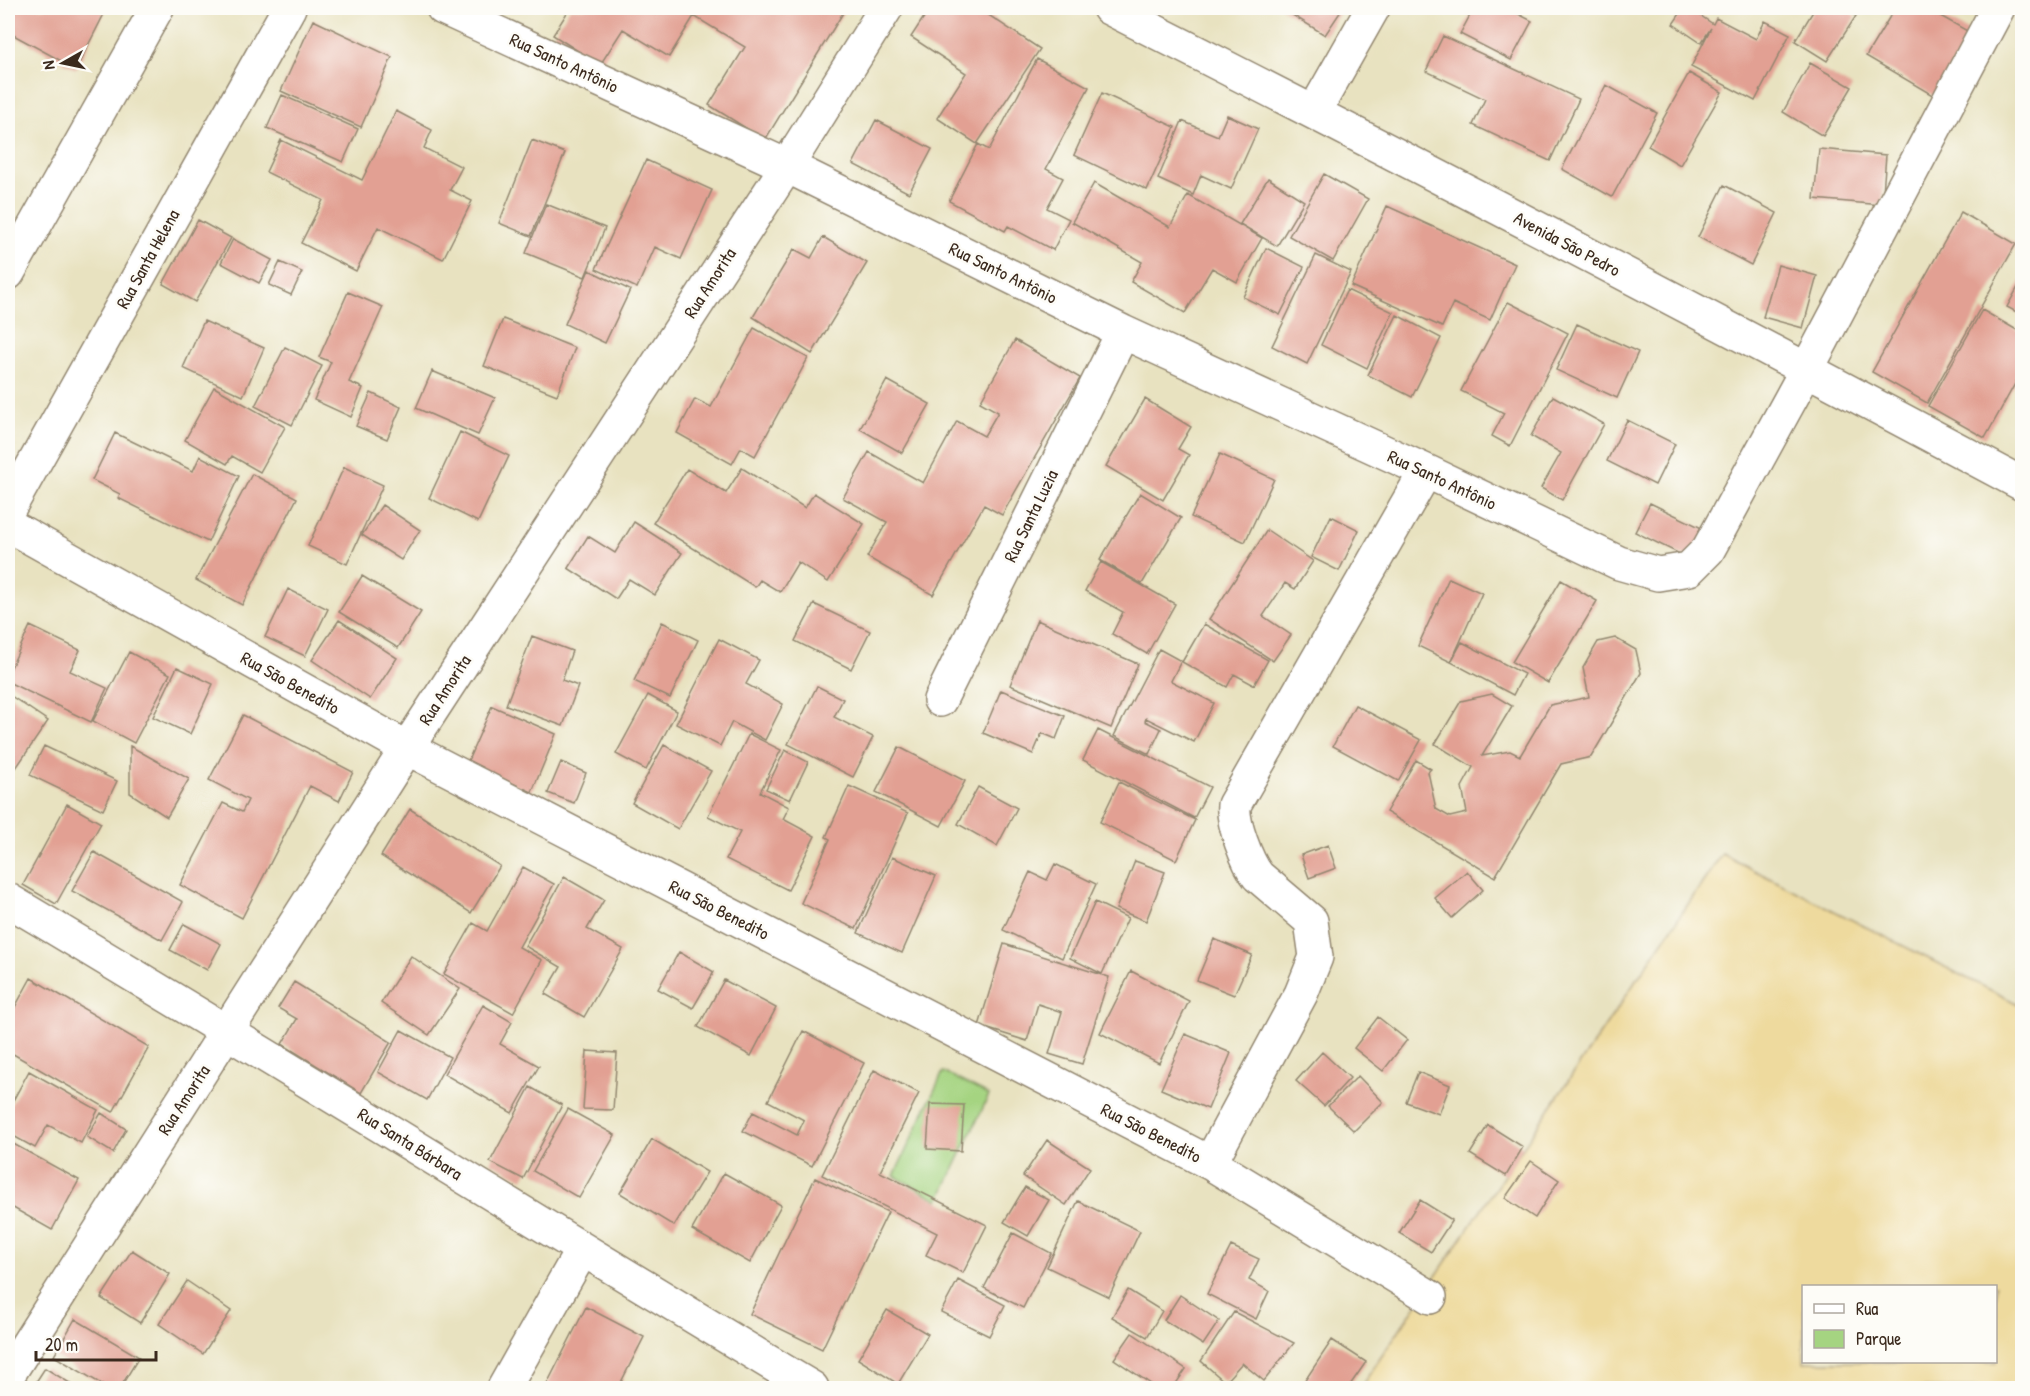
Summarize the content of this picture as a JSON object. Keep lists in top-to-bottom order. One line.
{"streets":{"street":["Rua Santo Antônio","Avenida São Pedro","Rua Santa Helena","Rua Amorita","Rua Santa Luzia","Rua São Benedito","Rua Santa Bárbara"]},"crossings":[["Rua Santo Antônio","Avenida São Pedro"],["Rua Santo Antônio","Rua Amorita"],["Rua Santo Antônio","Rua Santa Luzia"],["Rua Amorita","Rua São Benedito"],["Rua Amorita","Rua Santa Bárbara"]],"legend":["Rua","Parque"],"scale_bar":"20 m","north":"left"}
